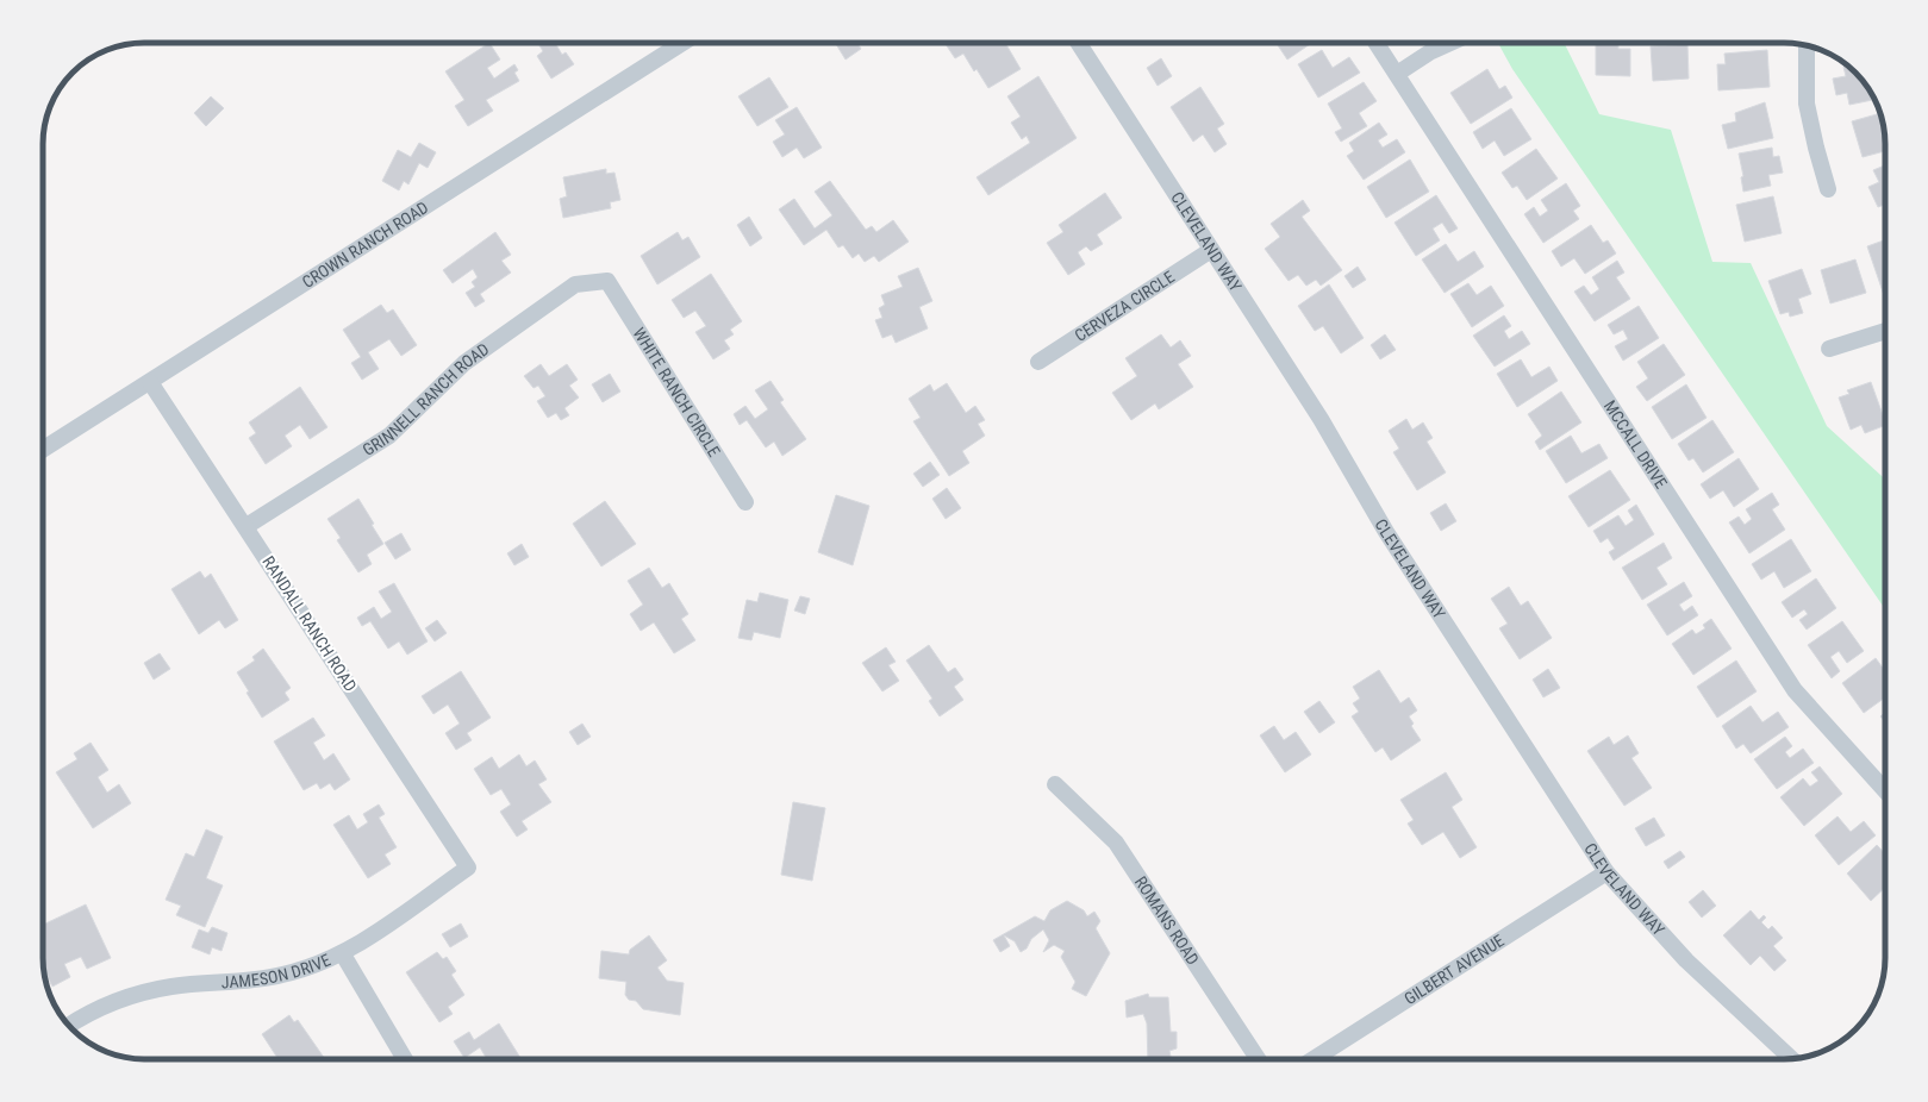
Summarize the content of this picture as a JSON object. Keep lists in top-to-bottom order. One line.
{"streets":{"street":["CLEVELAND WAY","CROWN RANCH ROAD","CERVEZA CIRCLE","WHITE RANCH CIRCLE","GRINNELL RANCH ROAD","MCCALL DRIVE","RANDALL RANCH ROAD","ROMANS ROAD","JAMESON DRIVE","GILBERT AVENUE"]},"crossings":[["CLEVELAND WAY","CERVEZA CIRCLE"],["CLEVELAND WAY","GILBERT AVENUE"],["CROWN RANCH ROAD","RANDALL RANCH ROAD"],["WHITE RANCH CIRCLE","GRINNELL RANCH ROAD"],["GRINNELL RANCH ROAD","RANDALL RANCH ROAD"],["RANDALL RANCH ROAD","JAMESON DRIVE"]]}
